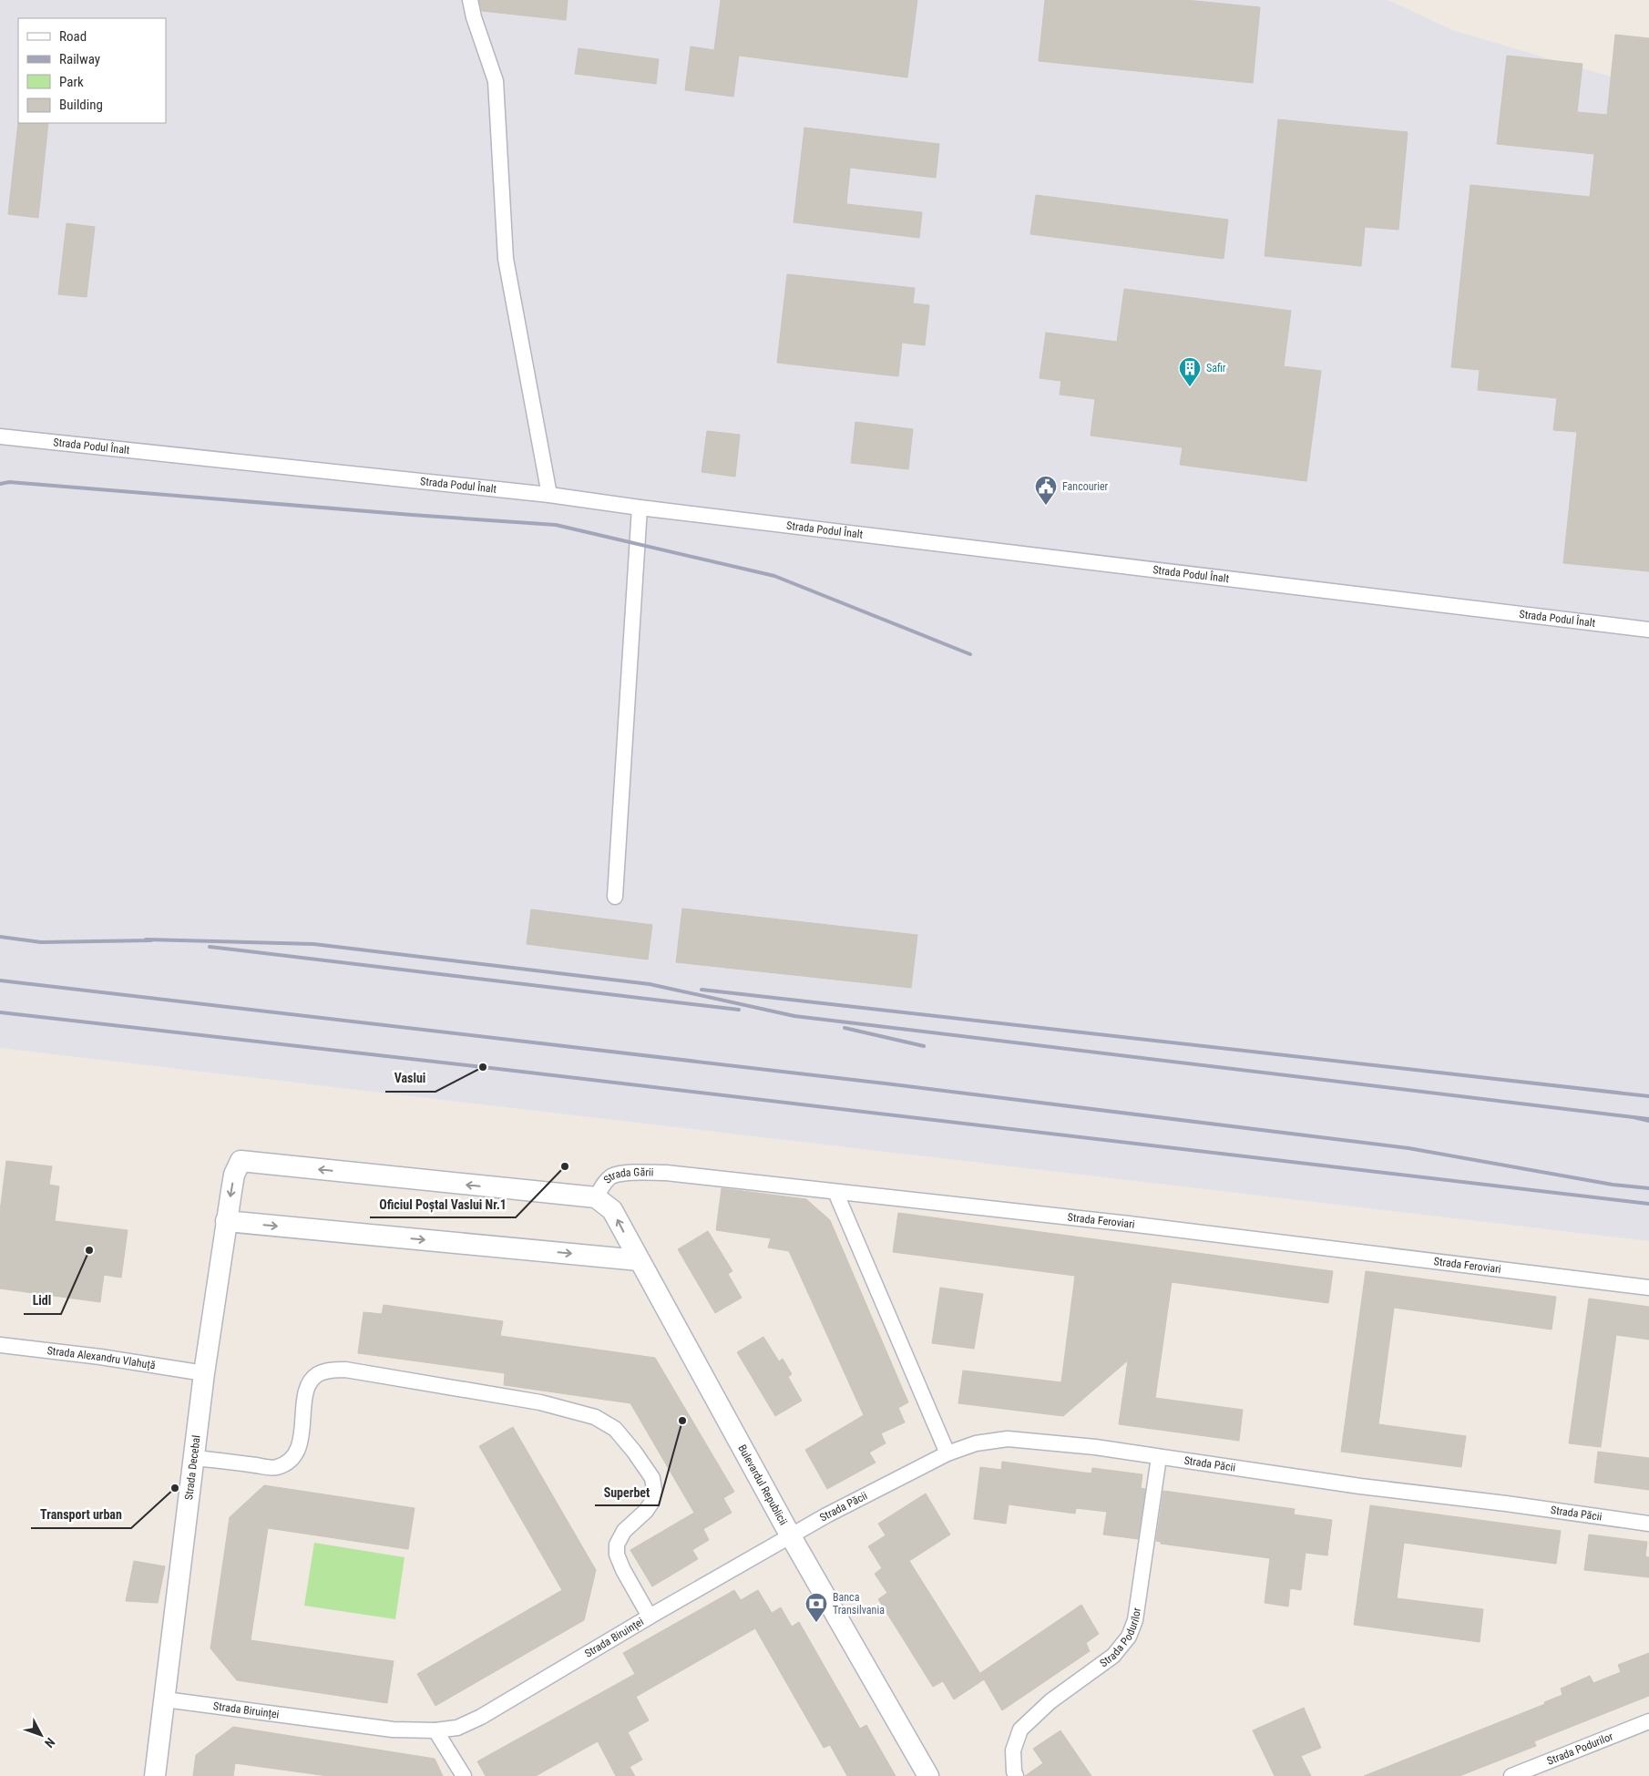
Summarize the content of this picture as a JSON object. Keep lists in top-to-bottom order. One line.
{"streets":{"street":["Strada Podul Înalt","Strada Gării","Strada Feroviari","Strada Alexandru Vlahuță","Strada Păcii","Strada Decebal","Bulevardul Republicii","Strada Podurilor","Strada Biruinței"]},"crossings":[["Strada Gării","Strada Feroviari"],["Strada Gării","Strada Decebal"],["Strada Gării","Bulevardul Republicii"],["Strada Alexandru Vlahuță","Strada Decebal"],["Strada Păcii","Bulevardul Republicii"],["Strada Păcii","Strada Podurilor"],["Strada Păcii","Strada Biruinței"],["Strada Decebal","Strada Biruinței"],["Bulevardul Republicii","Strada Biruinței"]],"places":{"building":["Safir"],"public building":["Fancourier"],"other":["Vaslui","Oficiul Poștal Vaslui Nr.1","Lidl","Superbet","Transport urban"],"bank":["Banca Transilvania"]},"legend":["Road","Railway","Park","Building"],"north":"bottom right"}
